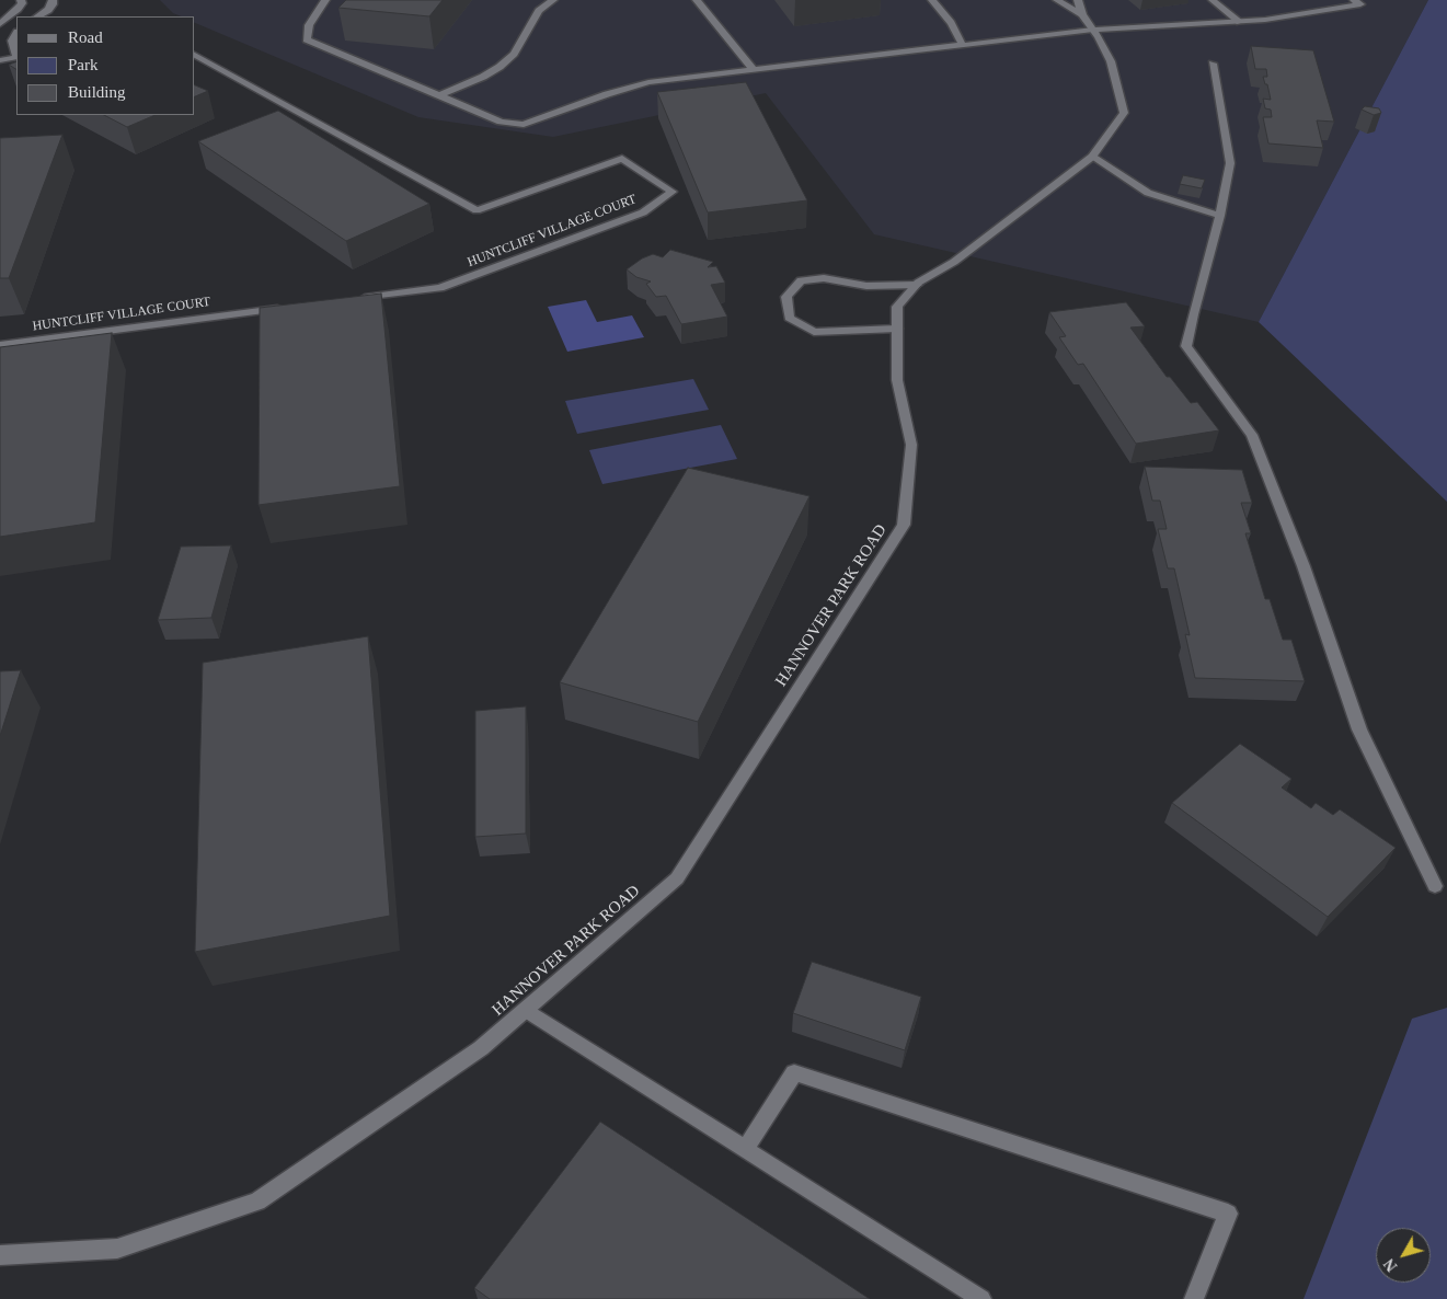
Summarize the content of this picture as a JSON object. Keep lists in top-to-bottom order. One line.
{"streets":{"street":["HUNTCLIFF VILLAGE COURT","HANNOVER PARK ROAD"]},"legend":["Road","Park","Building"],"north":"bottom left"}
